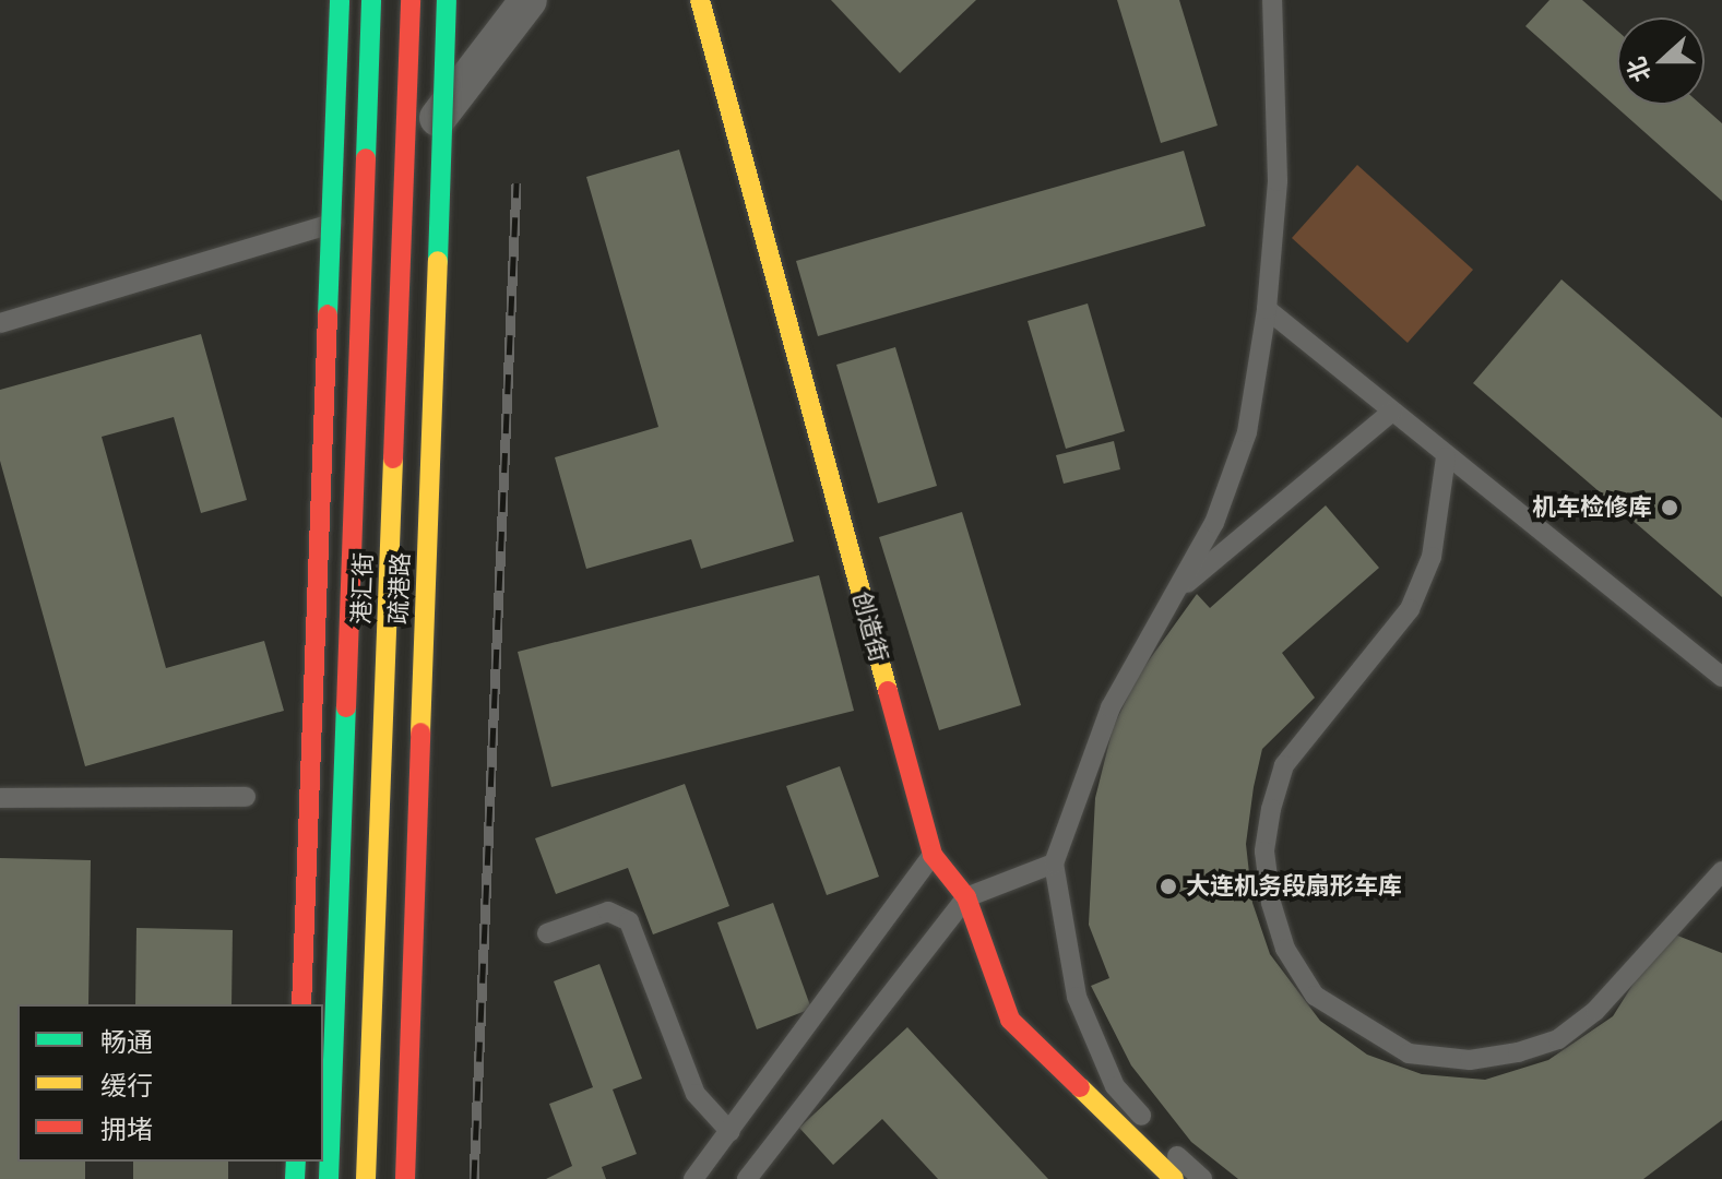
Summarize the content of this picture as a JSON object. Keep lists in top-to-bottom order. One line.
{"streets":{"main road":["港汇街","疏港路","创造街"]},"places":["机车检修库","大连机务段扇形车库"],"legend":["畅通","缓行","拥堵"],"north":"left"}
